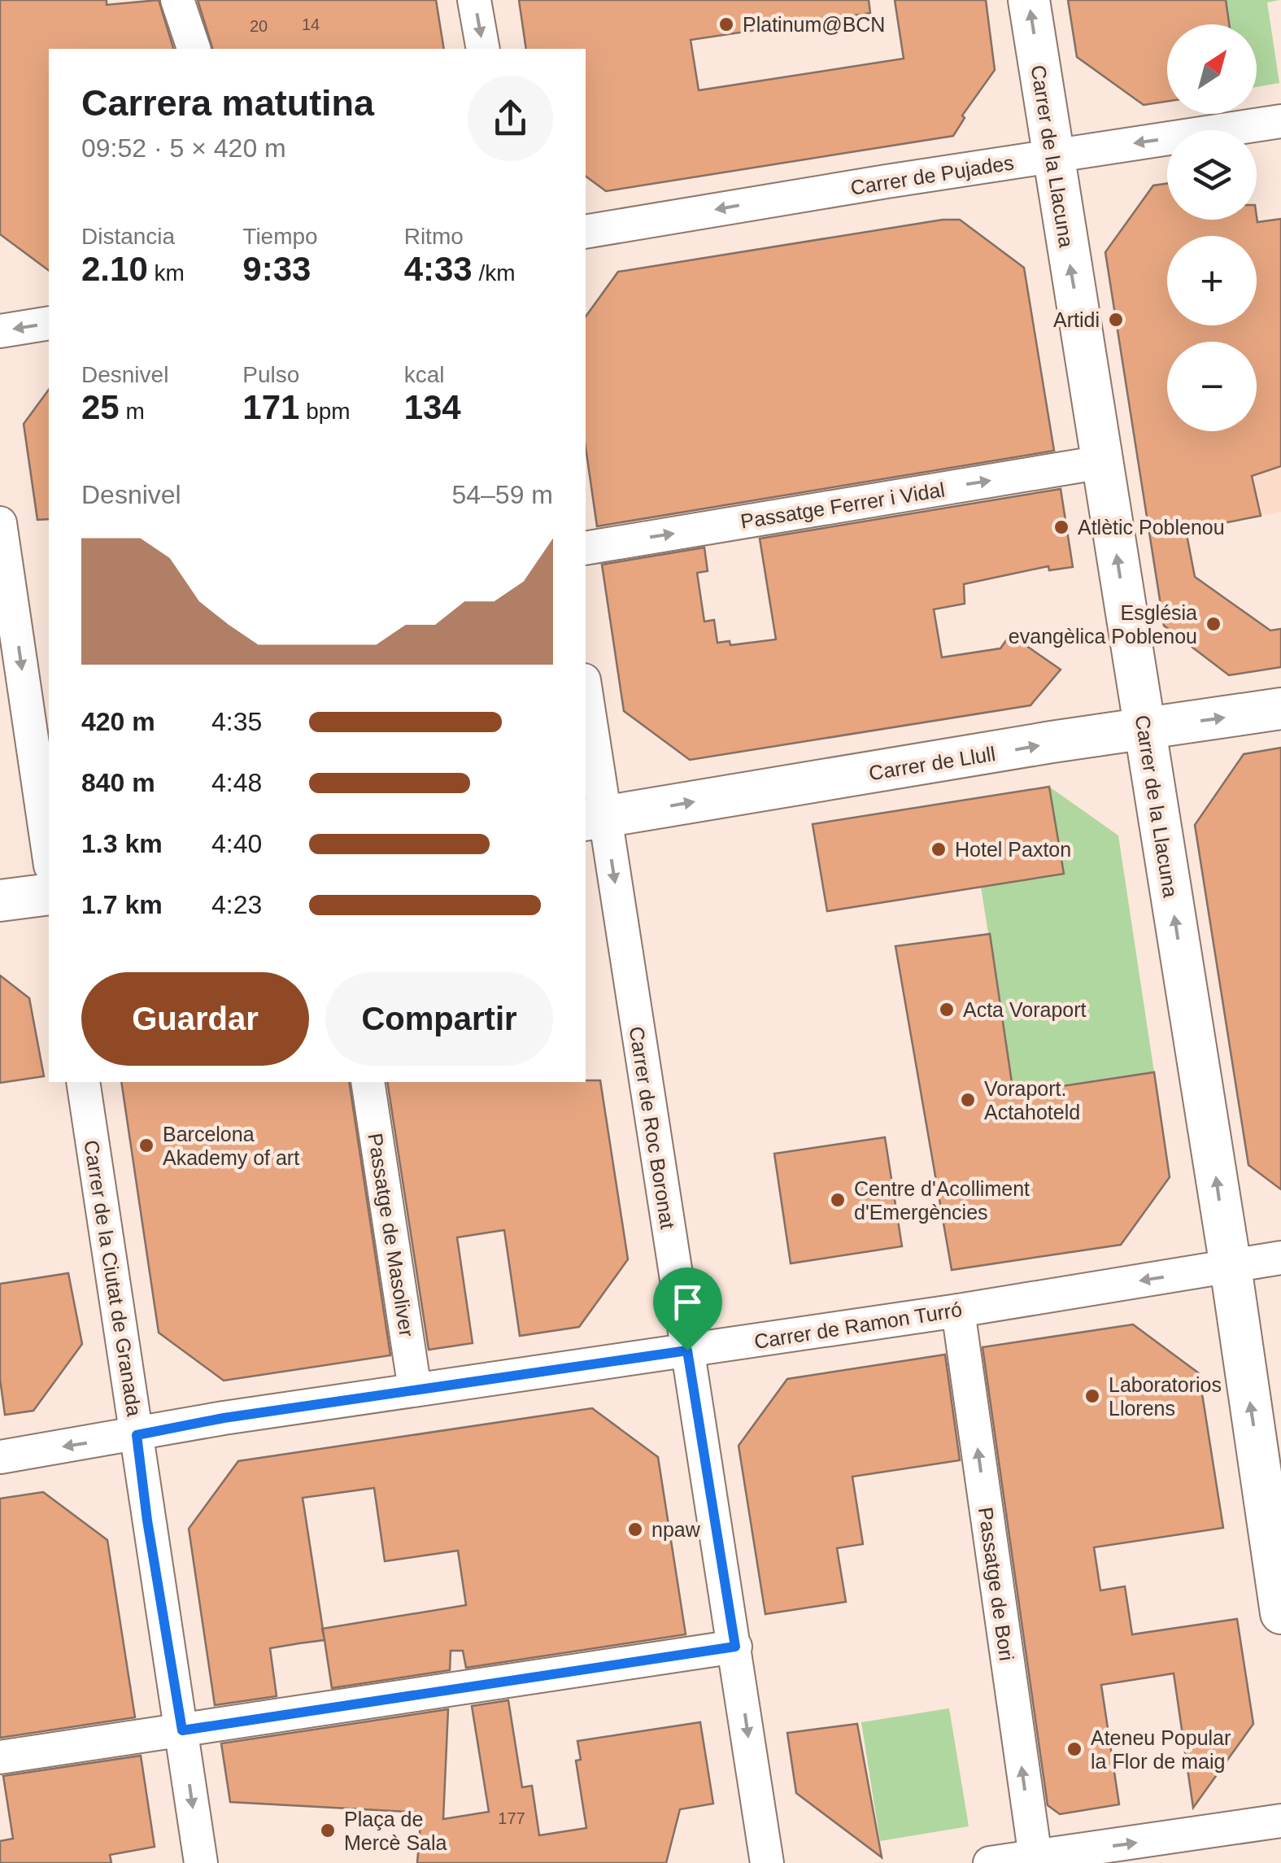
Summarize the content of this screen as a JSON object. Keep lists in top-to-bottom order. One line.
{"streets":{"street":["Carrer de la Llacuna","Carrer de Pujades","Passatge Ferrer i Vidal","Carrer de Llull","Carrer de Roc Boronat","Passatge de Masoliver","Carrer de la Ciutat de Granada","Carrer de Ramon Turró","Passatge de Bori"]},"crossings":[["Carrer de la Llacuna","Carrer de Pujades"],["Carrer de la Llacuna","Passatge Ferrer i Vidal"],["Carrer de la Llacuna","Carrer de Llull"],["Carrer de la Llacuna","Carrer de Ramon Turró"],["Carrer de Llull","Carrer de Roc Boronat"],["Carrer de Roc Boronat","Carrer de Ramon Turró"],["Passatge de Masoliver","Carrer de Ramon Turró"],["Carrer de la Ciutat de Granada","Carrer de Ramon Turró"],["Carrer de Ramon Turró","Passatge de Bori"]],"one_way":["Carrer de la Llacuna","Carrer de Pujades","Passatge Ferrer i Vidal","Carrer de Llull","Carrer de Roc Boronat","Passatge de Bori"],"places":["Platinum@BCN","Artidi","Atlètic Poblenou","Església evangèlica Poblenou","Hotel Paxton","Acta Voraport","Voraport. Actahoteld","Barcelona Akademy of art","Centre d'Acolliment d'Emergències","Laboratorios Llorens","npaw","Ateneu Popular la Flor de maig","Plaça de Mercè Sala"],"house_numbers":["14","20","177"],"north":"top right","page":{"map_buttons":["+","−"],"heading":["Carrera matutina","09:52 · 5 × 420 m"],"stats":[["Distancia","2.10 km"],["Tiempo","9:33"],["Ritmo","4:33 /km"],["Desnivel","25 m"],["Pulso","171 bpm"],["kcal","134"]],"chart":["Desnivel","54–59 m"],"list":[{"name":"420 m","note":"4:35"},{"name":"840 m","note":"4:48"},{"name":"1.3 km","note":"4:40"},{"name":"1.7 km","note":"4:23"}],"buttons":["Guardar","Compartir"]}}
